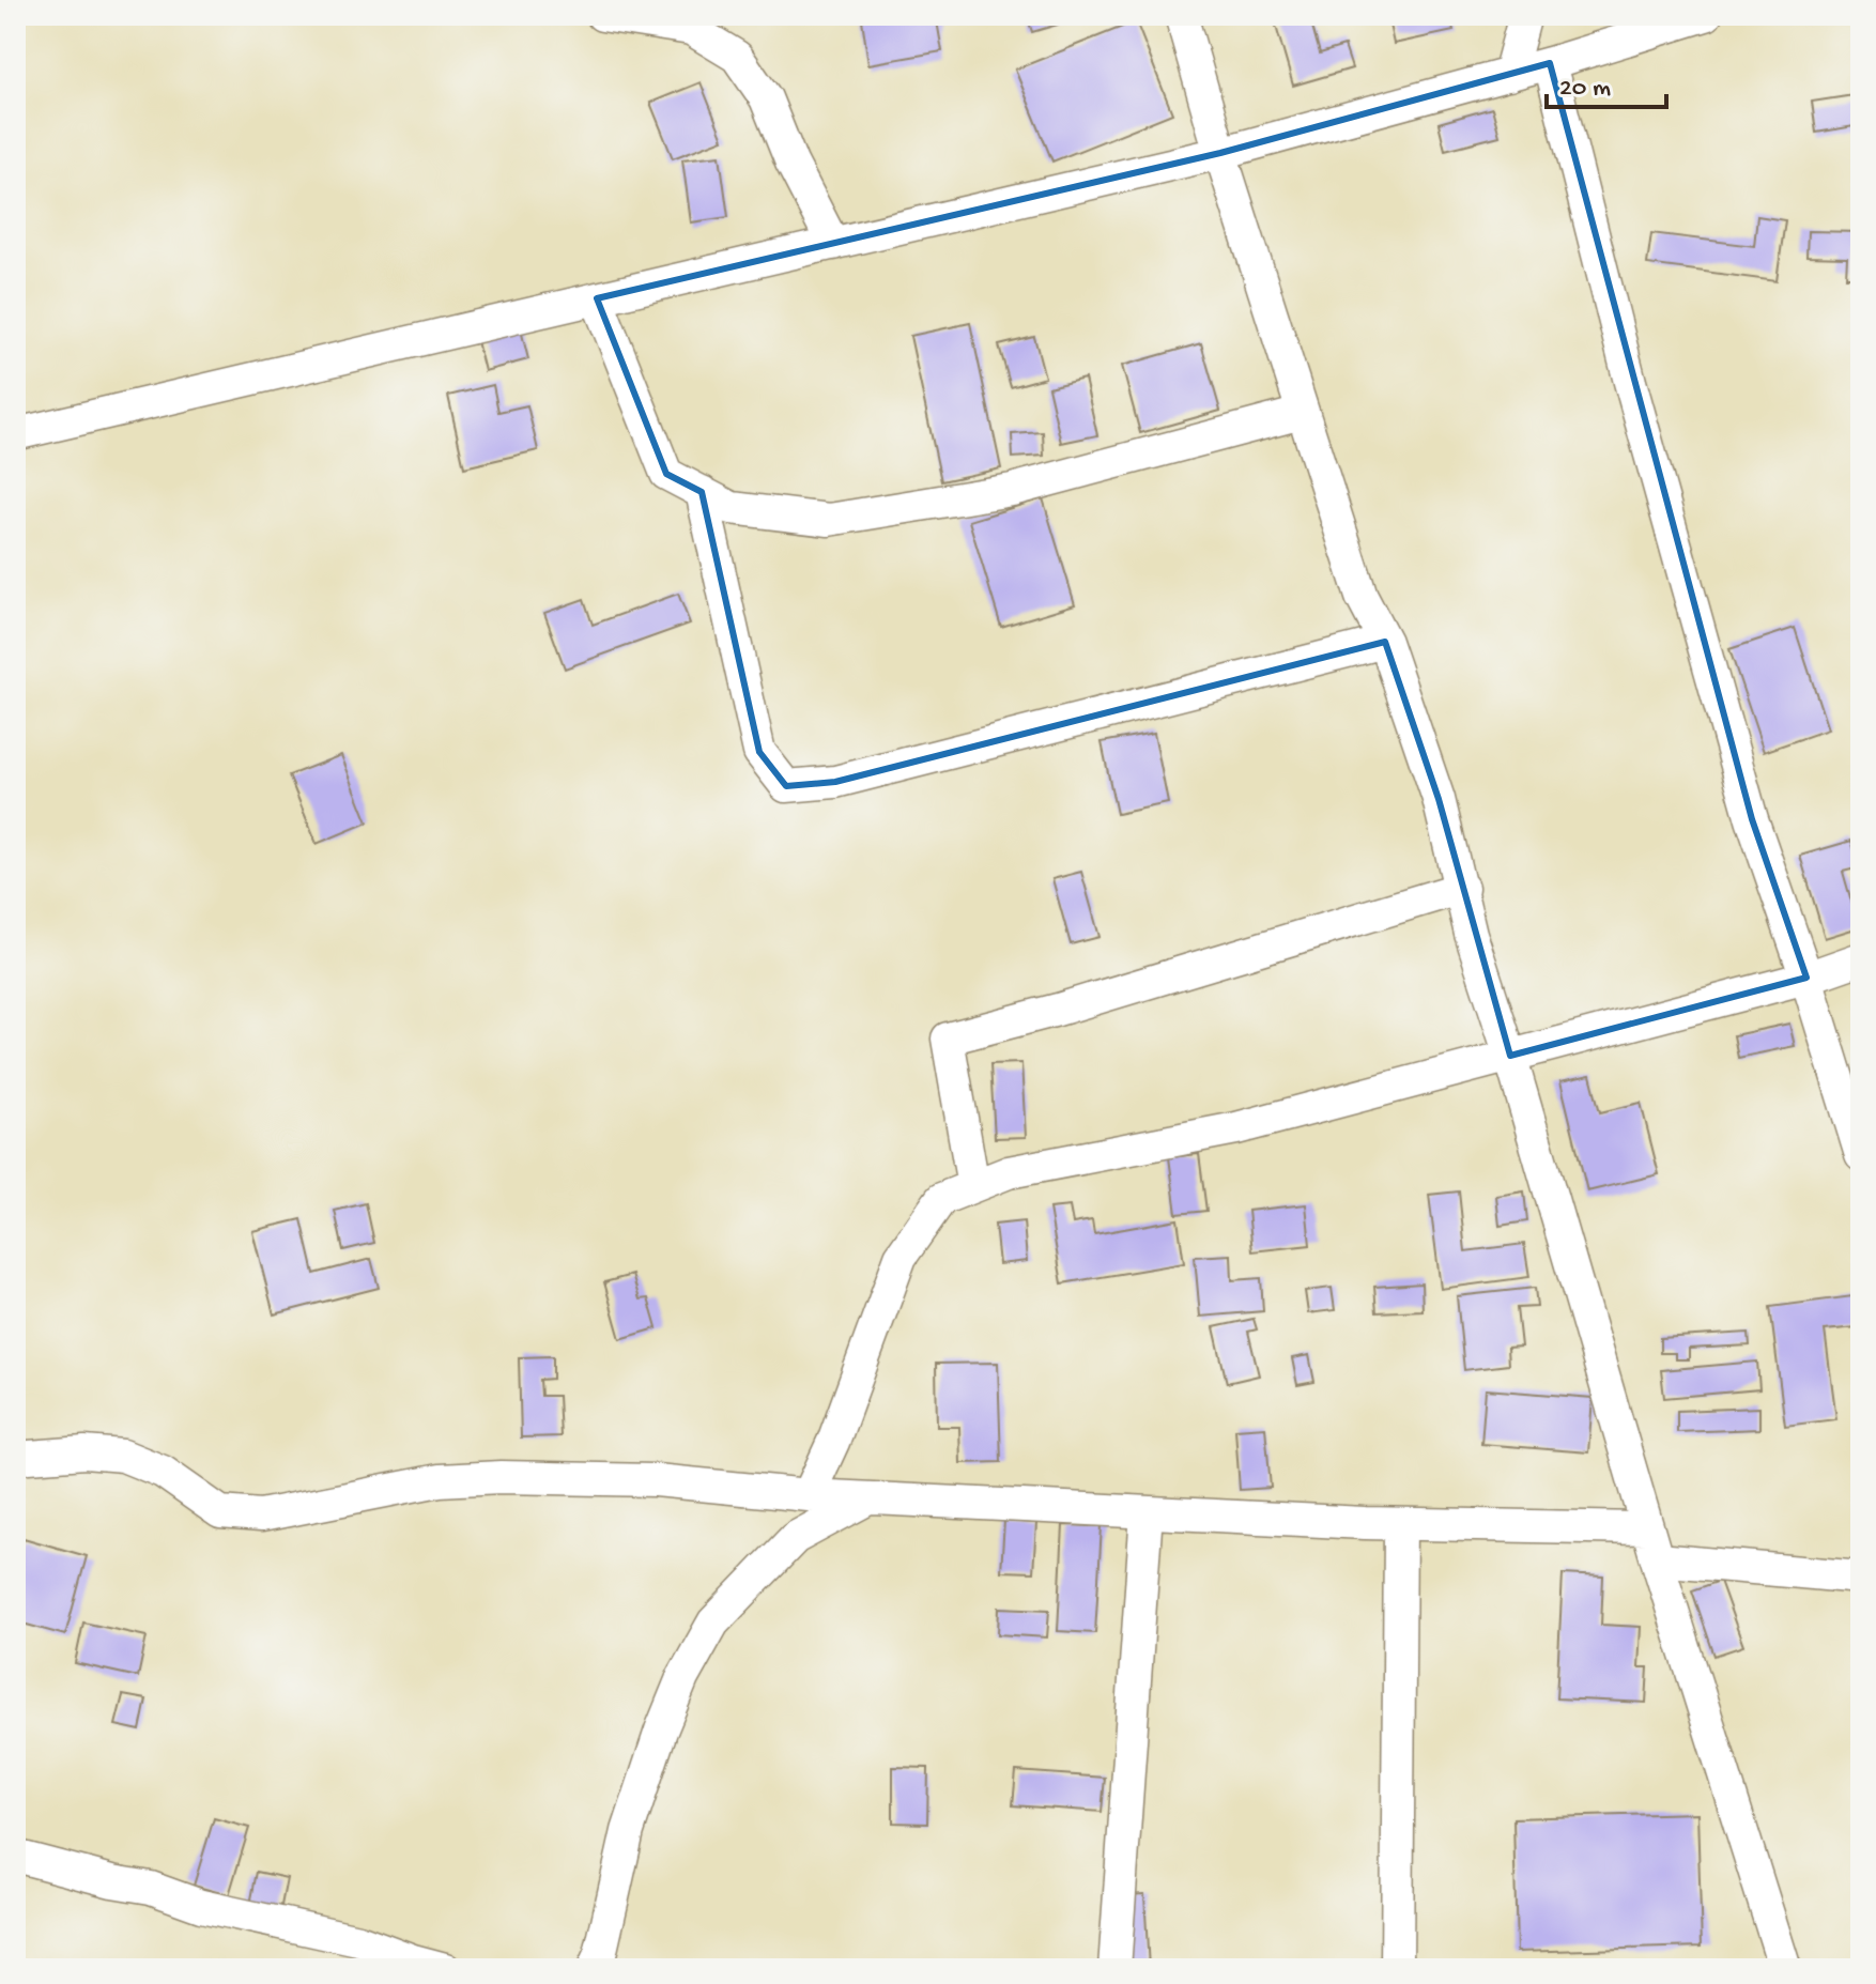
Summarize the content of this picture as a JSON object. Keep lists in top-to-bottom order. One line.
{"scale_bar":"20 m"}
